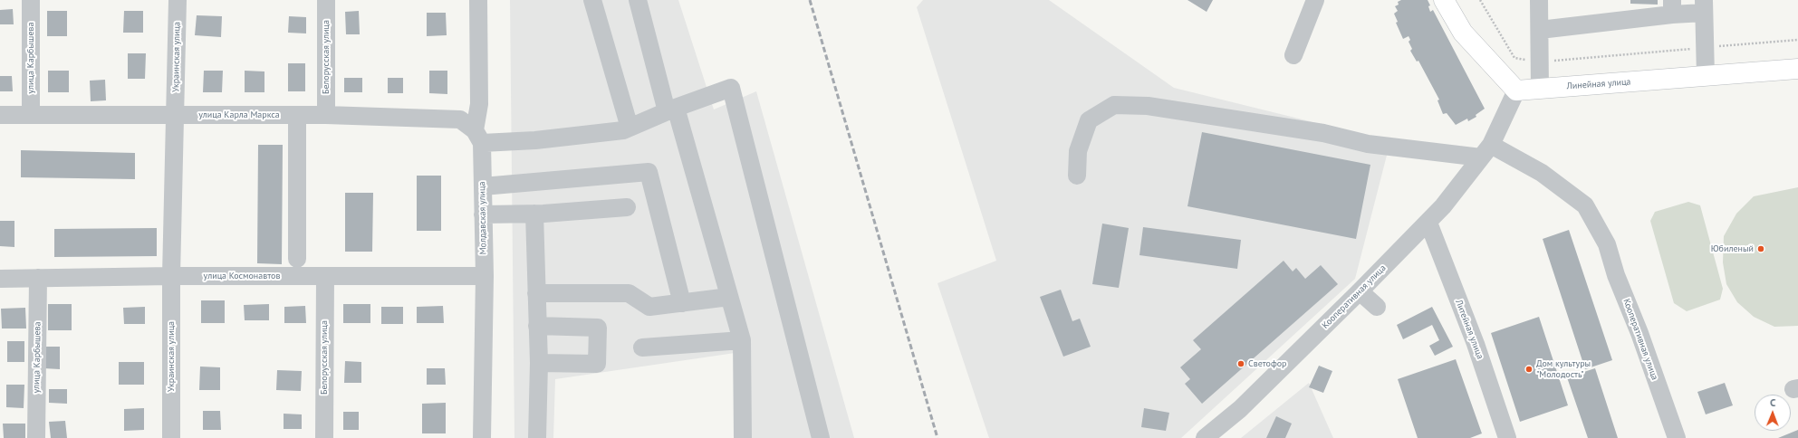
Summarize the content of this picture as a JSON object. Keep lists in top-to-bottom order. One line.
{"streets":{"main road":["Линейная улица"],"street":["Украинская улица","Белорусская улица","улица Карбышева","улица Карла Маркса","Молдавская улица","улица Космонавтов","Кооперативная улица","Литейная улица"]},"crossings":[["Украинская улица","улица Карла Маркса"],["Украинская улица","улица Космонавтов"],["Белорусская улица","улица Карла Маркса"],["Белорусская улица","улица Космонавтов"],["улица Карбышева","улица Карла Маркса"],["улица Карбышева","улица Космонавтов"],["Линейная улица","Кооперативная улица"],["улица Карла Маркса","Молдавская улица"],["Молдавская улица","улица Космонавтов"],["Кооперативная улица","Литейная улица"]],"places":["Юбиленый","Светофор","Дом культуры \"Молодость\""],"north":"top"}
